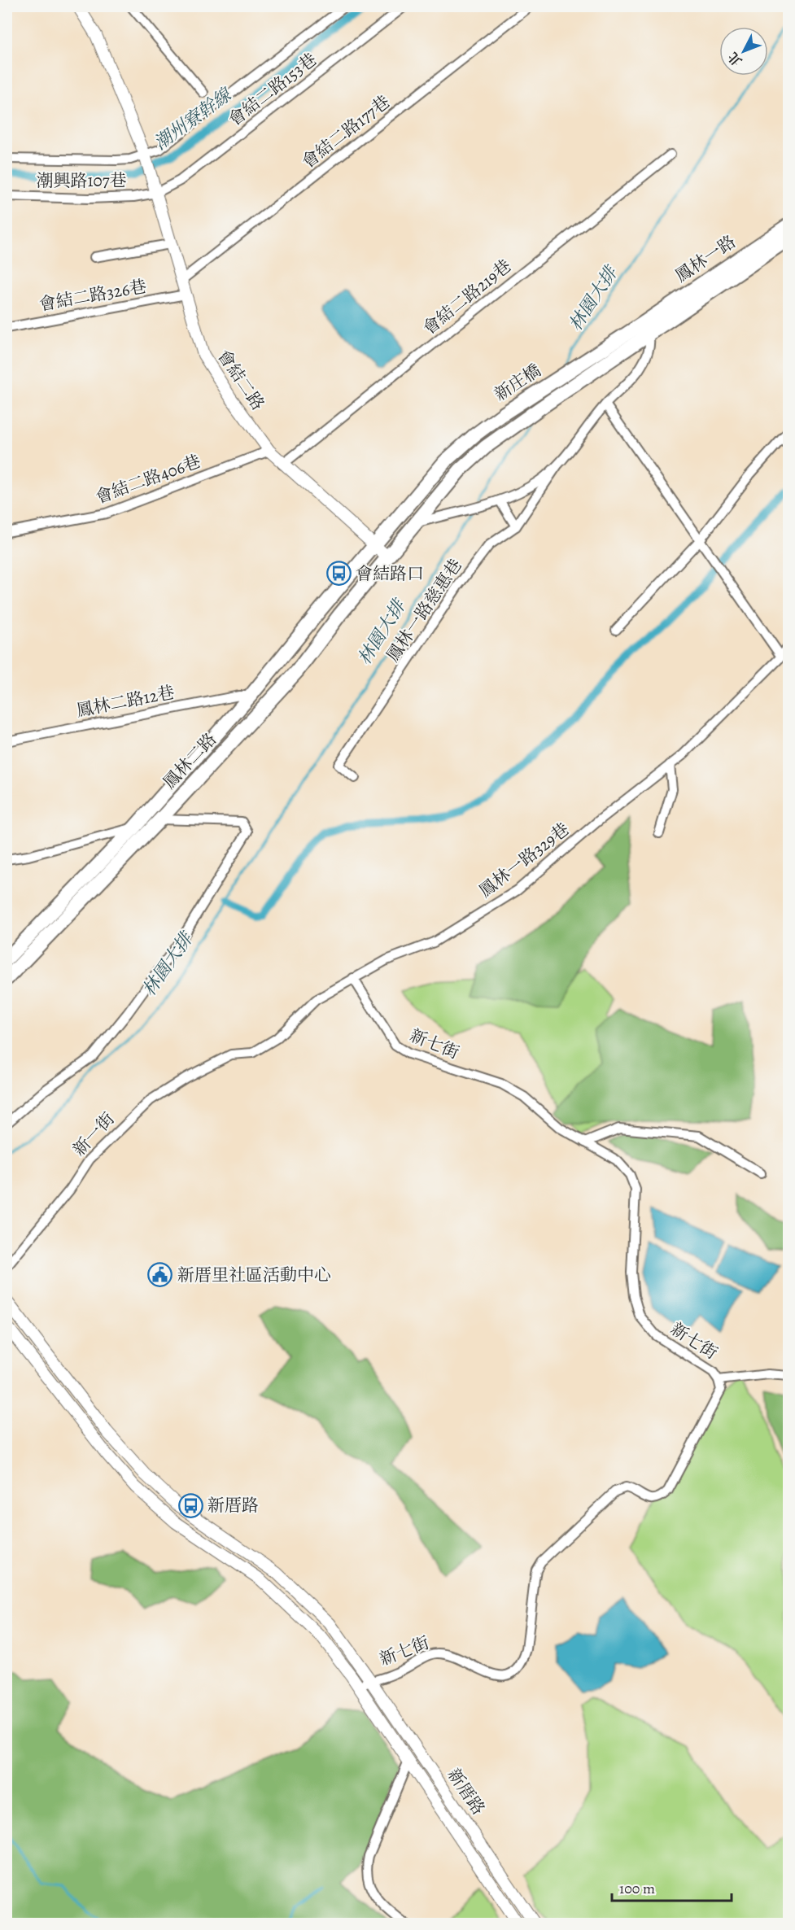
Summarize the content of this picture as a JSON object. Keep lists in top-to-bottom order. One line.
{"streets":{"main road":["鳳林一路","新庄橋","鳳林二路"],"street":["會結二路153巷","會結二路177巷","潮興路107巷","會結二路326巷","會結二路219巷","會結二路","會結二路406巷","鳳林一路慈惠巷","鳳林二路12巷","鳳林一路329巷","新七街","新一街","新厝路"]},"crossings":[["會結二路153巷","潮興路107巷"],["會結二路153巷","會結二路"],["會結二路177巷","會結二路"],["潮興路107巷","會結二路"],["鳳林一路","新庄橋"],["會結二路326巷","會結二路"],["會結二路219巷","會結二路"],["會結二路","新庄橋"],["會結二路","會結二路406巷"],["會結二路","鳳林二路"],["新庄橋","鳳林二路"],["鳳林二路12巷","鳳林二路"],["鳳林一路329巷","新七街"],["鳳林一路329巷","新一街"],["新七街","新厝路"]],"water":["潮州寮幹線","林園大排"],"places":{"bus stop":["會結路口","新厝路"],"public building":["新厝里社區活動中心"]},"scale_bar":"100 m","north":"bottom left"}
